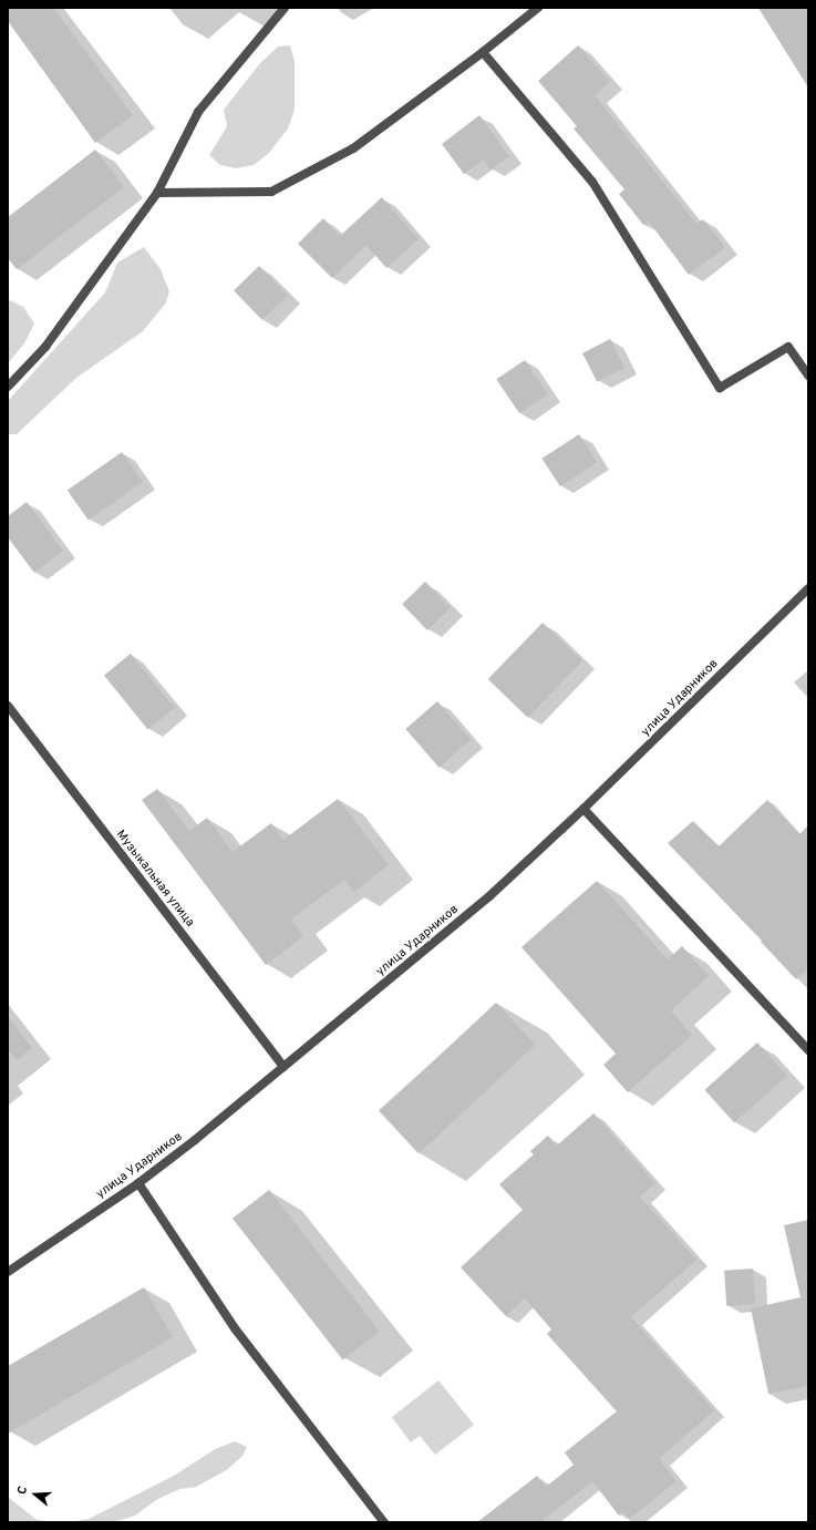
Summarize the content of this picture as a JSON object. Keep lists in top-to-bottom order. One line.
{"streets":{"street":["улица Ударников","Музыкальная улица"]},"crossings":[["улица Ударников","Музыкальная улица"]],"north":"left"}
